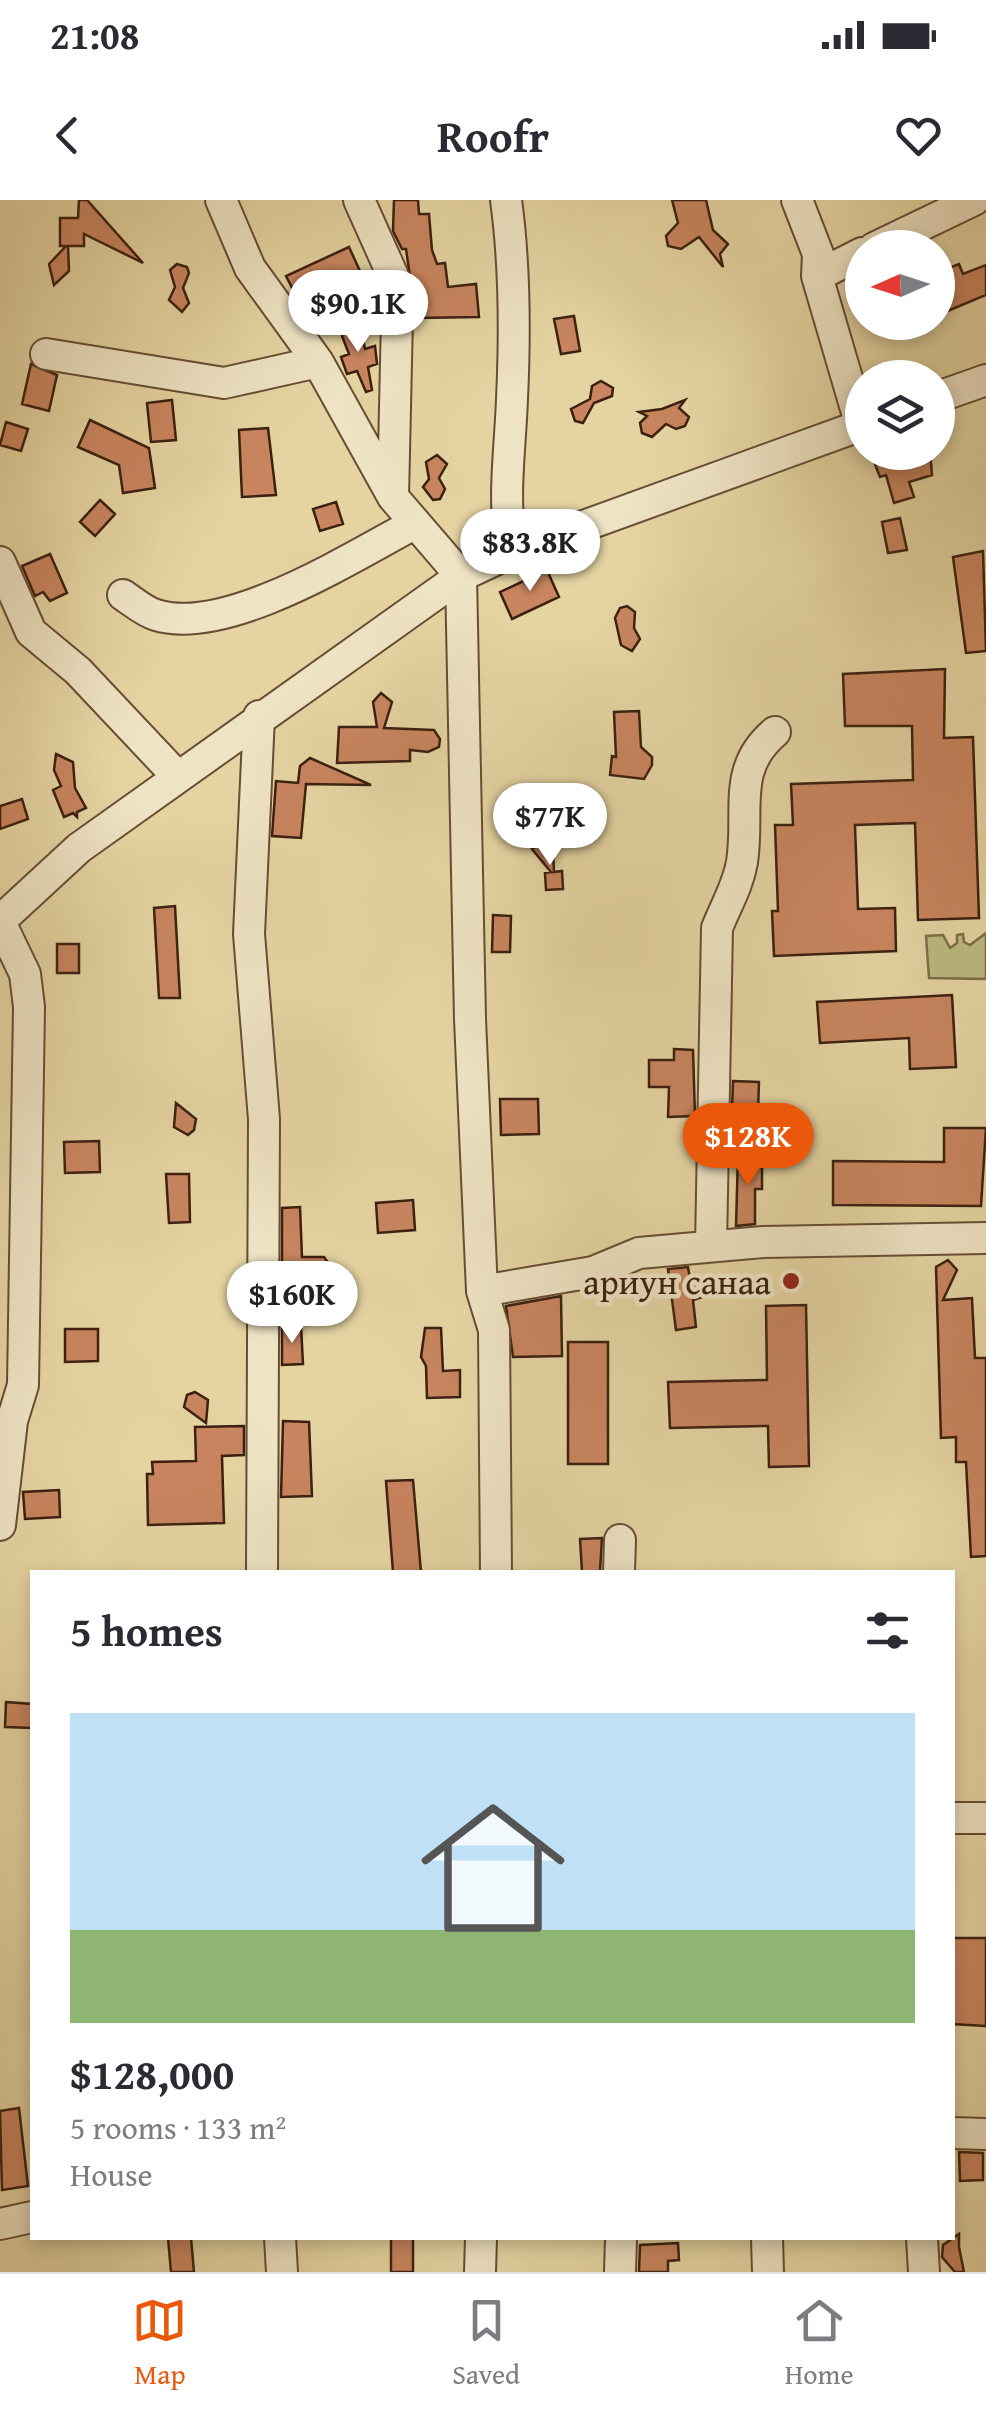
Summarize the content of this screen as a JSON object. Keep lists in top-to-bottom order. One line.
{"places":["ариун санаа"],"north":"left","page":{"status":"21:08","header":"Roofr","price":["$90.1K","$83.8K","$77K","$128K","$160K"],"heading":"5 homes","list":[{"name":"$128,000","note":"5 rooms · 133 m² · House"}],"tabs":["Map","Saved","Home"]}}
